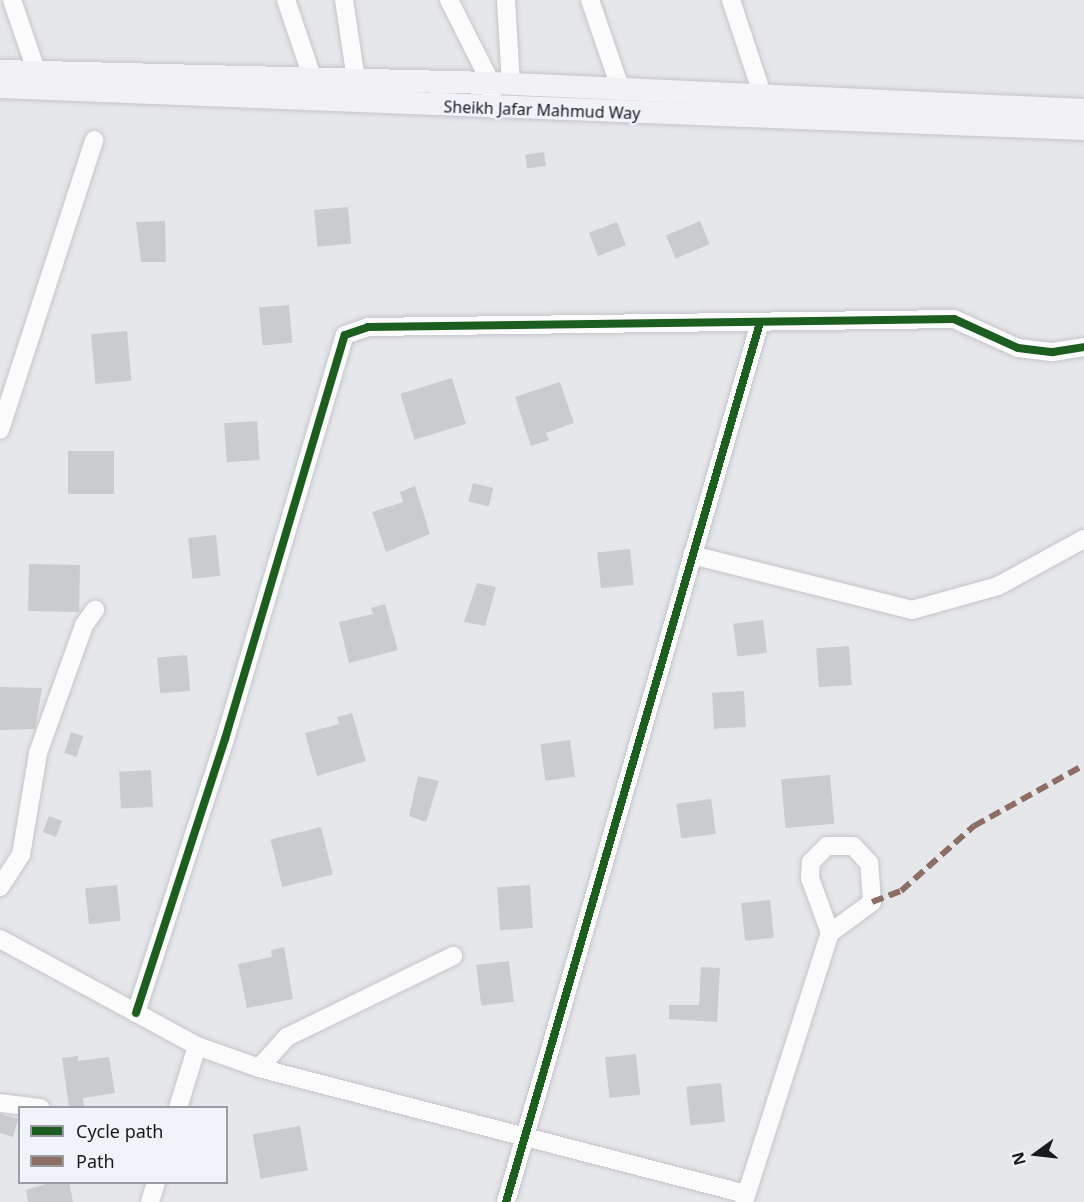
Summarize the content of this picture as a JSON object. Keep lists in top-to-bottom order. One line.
{"streets":{"main road":["Sheikh Jafar Mahmud Way"]},"legend":["Cycle path","Path"],"north":"left"}
